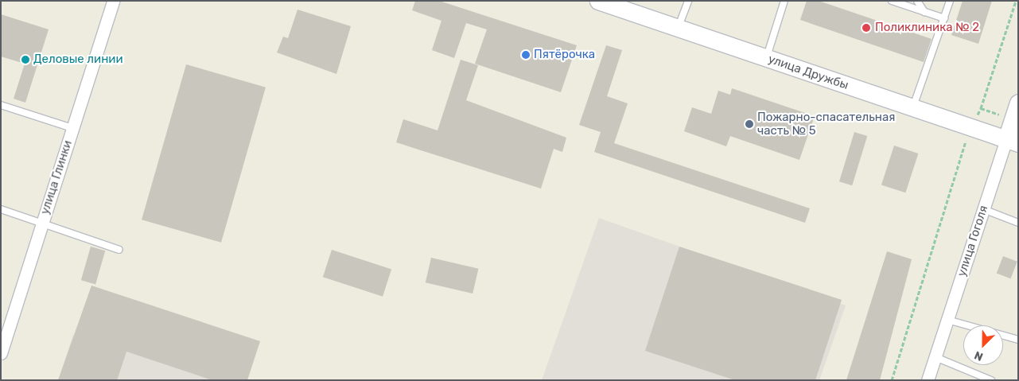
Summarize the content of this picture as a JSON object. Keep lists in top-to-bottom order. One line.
{"streets":{"street":["улица Дружбы","улица Глинки","улица Гоголя"]},"crossings":[["улица Дружбы","улица Гоголя"]],"places":["Поликлиника № 2","Пятёрочка","Деловые линии","Пожарно-спасательная часть № 5"],"north":"bottom left"}
